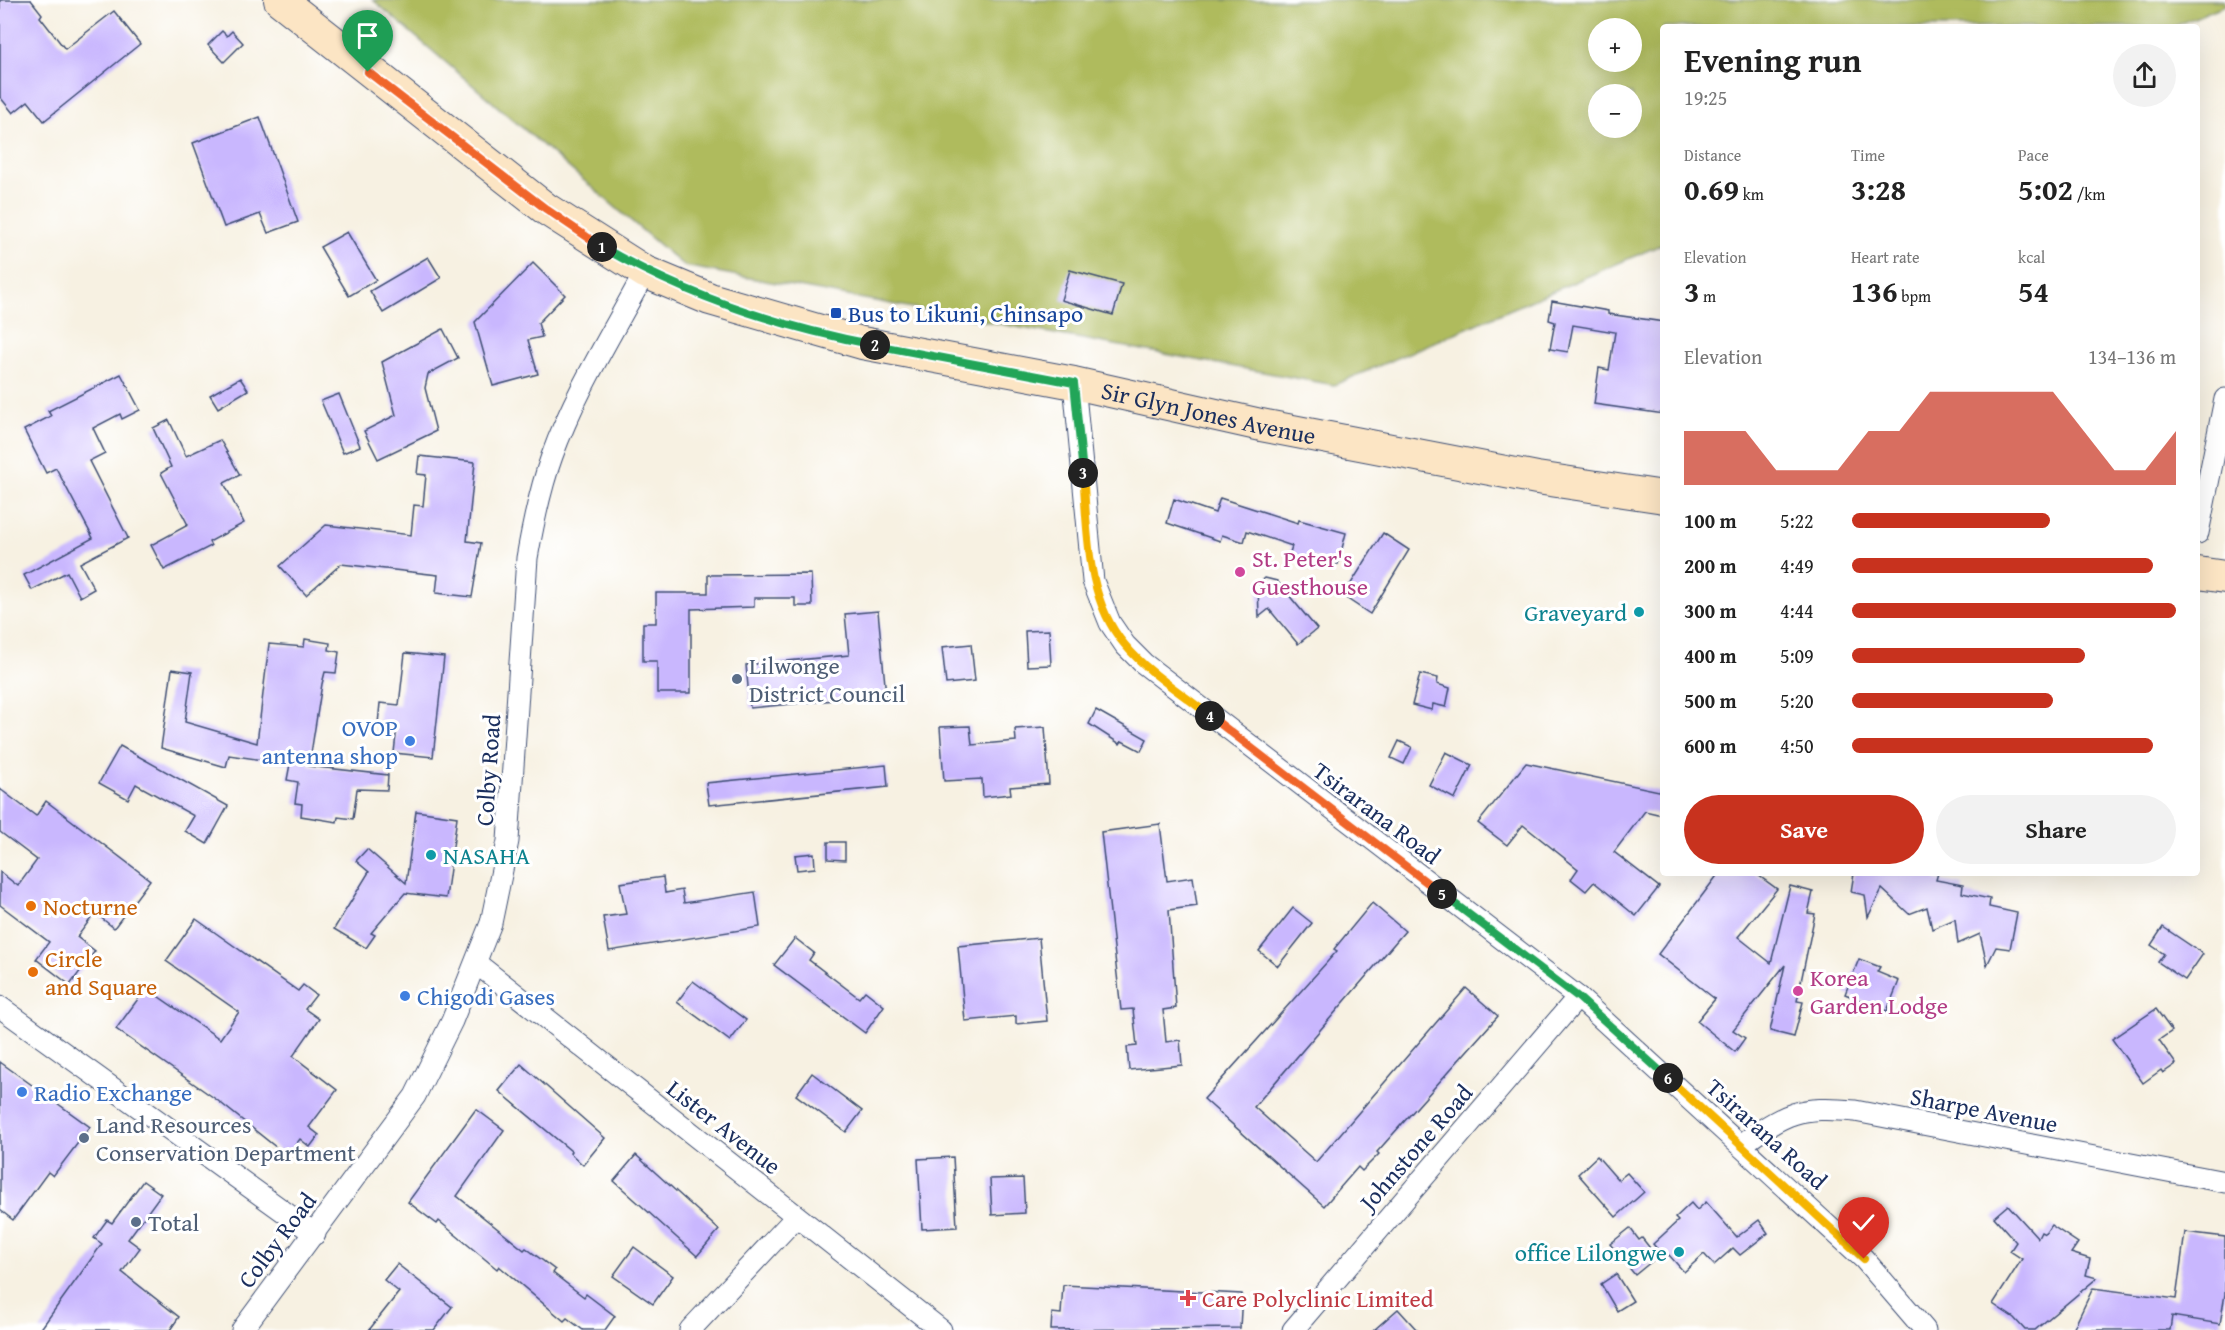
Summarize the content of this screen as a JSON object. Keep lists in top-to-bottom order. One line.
{"streets":{"main road":["Sir Glyn Jones Avenue"],"street":["Colby Road","Tsirarana Road","Sharpe Avenue","Lister Avenue","Johnstone Road"]},"crossings":[["Sir Glyn Jones Avenue","Colby Road"],["Sir Glyn Jones Avenue","Tsirarana Road"],["Colby Road","Lister Avenue"],["Tsirarana Road","Sharpe Avenue"],["Tsirarana Road","Johnstone Road"]],"places":{"transit":["Bus to Likuni, Chinsapo"],"other":["St. Peter's Guesthouse","Graveyard","Lilwonge District Council","OVOP antenna shop","NASAHA","Nocturne","Circle and Square","Korea Garden Lodge","Chigodi Gases","Radio Exchange","Land Resources Conservation Department","Total","office Lilongwe"],"health":["Care Polyclinic Limited"]},"page":{"map_buttons":["+","−"],"heading":["Evening run","19:25"],"stats":[["Distance","0.69 km"],["Time","3:28"],["Pace","5:02 /km"],["Elevation","3 m"],["Heart rate","136 bpm"],["kcal","54"]],"pins":["1","2","3","4","5","6"],"chart":["Elevation","134–136 m"],"list":[{"name":"100 m","note":"5:22"},{"name":"200 m","note":"4:49"},{"name":"300 m","note":"4:44"},{"name":"400 m","note":"5:09"},{"name":"500 m","note":"5:20"},{"name":"600 m","note":"4:50"}],"buttons":["Save","Share"]}}
